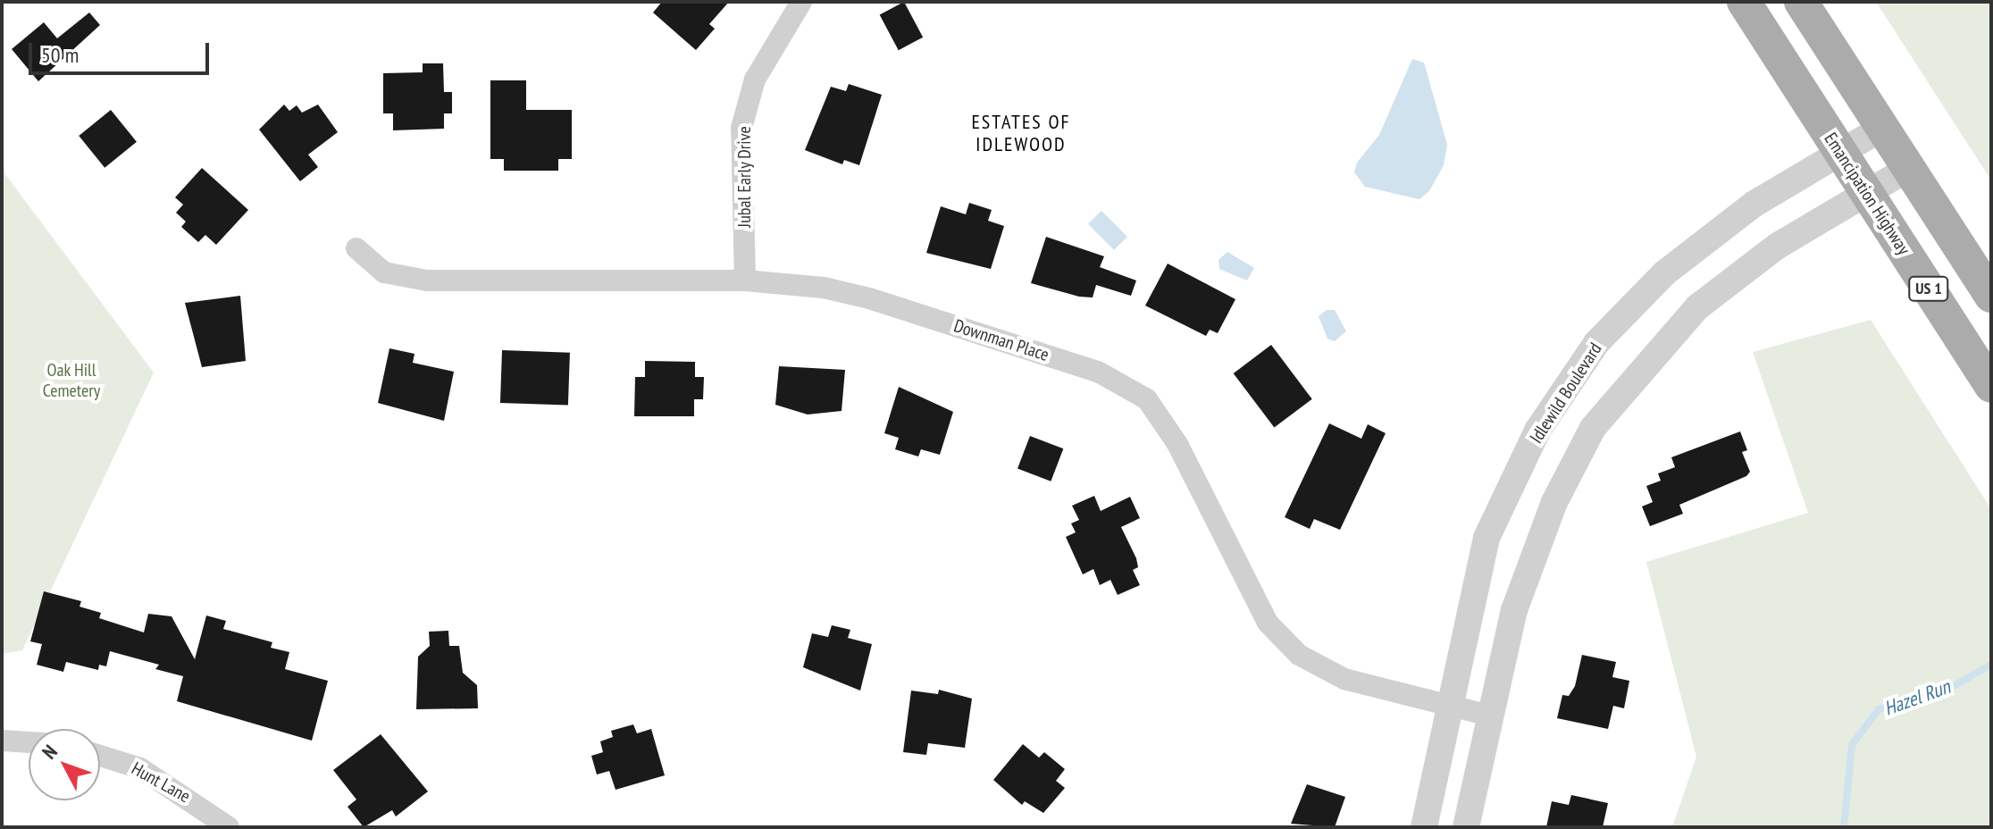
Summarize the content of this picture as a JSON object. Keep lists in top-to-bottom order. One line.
{"streets":{"main road":["Emancipation Highway","US 1"],"street":["Jubal Early Drive","Downman Place","Idlewild Boulevard","Hunt Lane"]},"crossings":[["Jubal Early Drive","Downman Place"],["Emancipation Highway","Idlewild Boulevard"],["US 1","Idlewild Boulevard"],["Downman Place","Idlewild Boulevard"]],"districts":["ESTATES OF IDLEWOOD"],"water":["Hazel Run"],"parks":["Oak Hill Cemetery"],"scale_bar":"50 m","north":"top left"}
